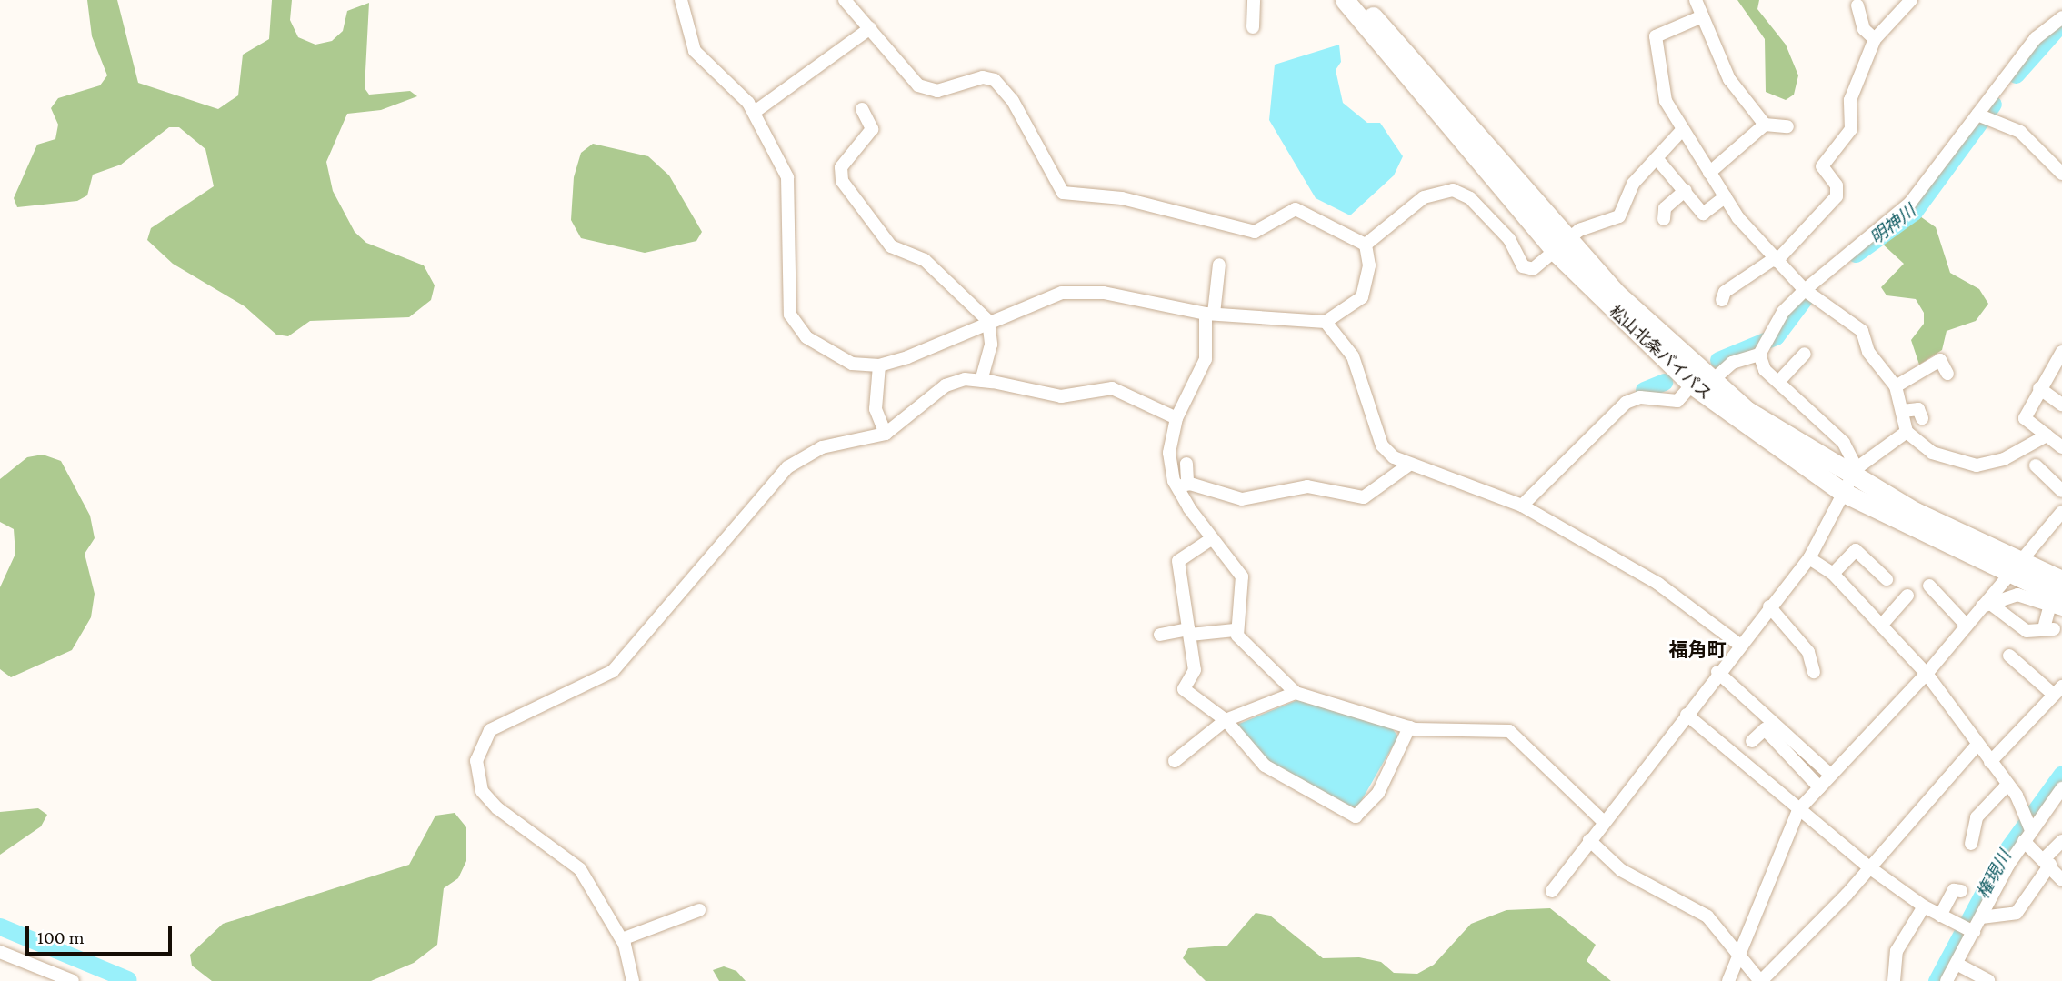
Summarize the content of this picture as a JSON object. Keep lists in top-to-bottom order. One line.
{"streets":{"highway":["松山北条バイパス"]},"districts":["福角町"],"water":["明神川","権現川"],"scale_bar":"100 m"}
